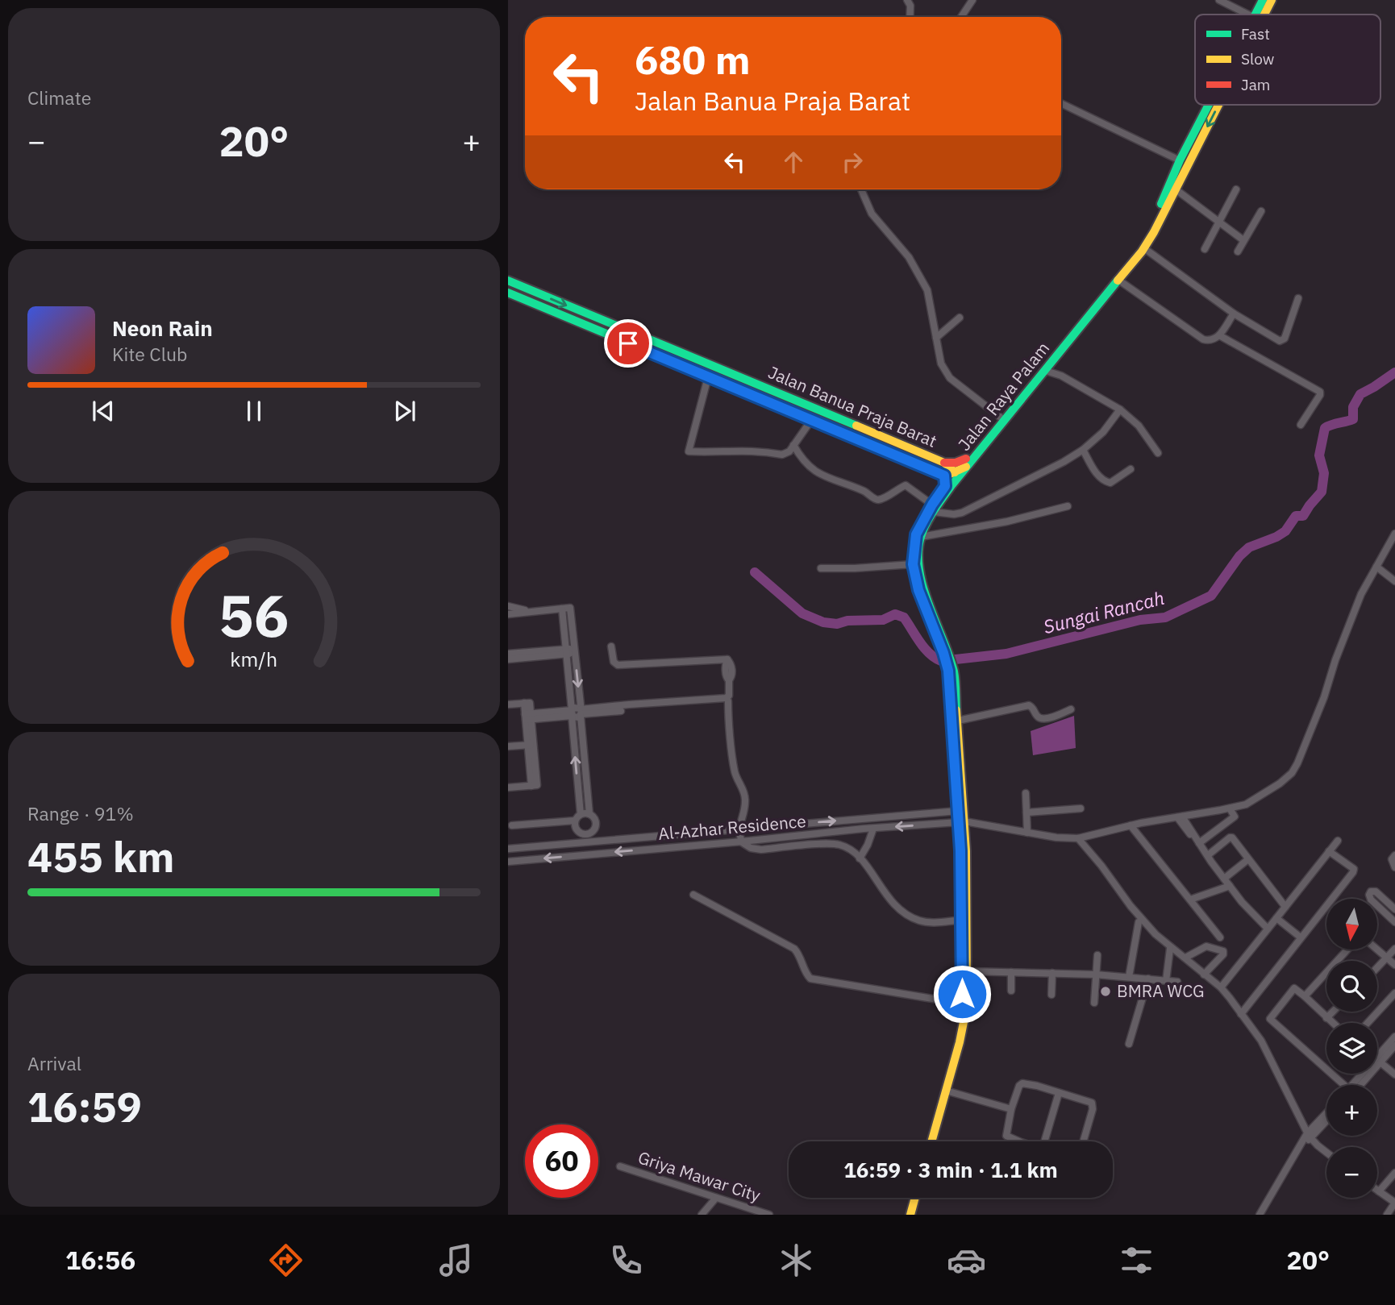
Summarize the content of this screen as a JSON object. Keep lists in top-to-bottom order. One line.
{"streets":{"main road":["Jalan Raya Palam","Jalan Banua Praja Barat"],"street":["Al-Azhar Residence","Griya Mawar City"]},"crossings":[["Jalan Raya Palam","Jalan Banua Praja Barat"],["Jalan Raya Palam","Al-Azhar Residence"]],"water":["Sungai Rancah"],"places":["BMRA WCG"],"legend":["Fast","Slow","Jam"],"north":"bottom","page":{"tile":["Climate",["Range · 91%","455 km"],["Arrival","16:59"]],"turn":["680 m","Jalan Banua Praja Barat"],"heat":["−","20°","+"],"song":["Neon Rain","Kite Club"],"map_buttons":["+","−"],"limit":"60","trip":"16:59 · 3 min · 1.1 km","tabs":["16:56","20°"],"gauge":["56","km/h"]}}
